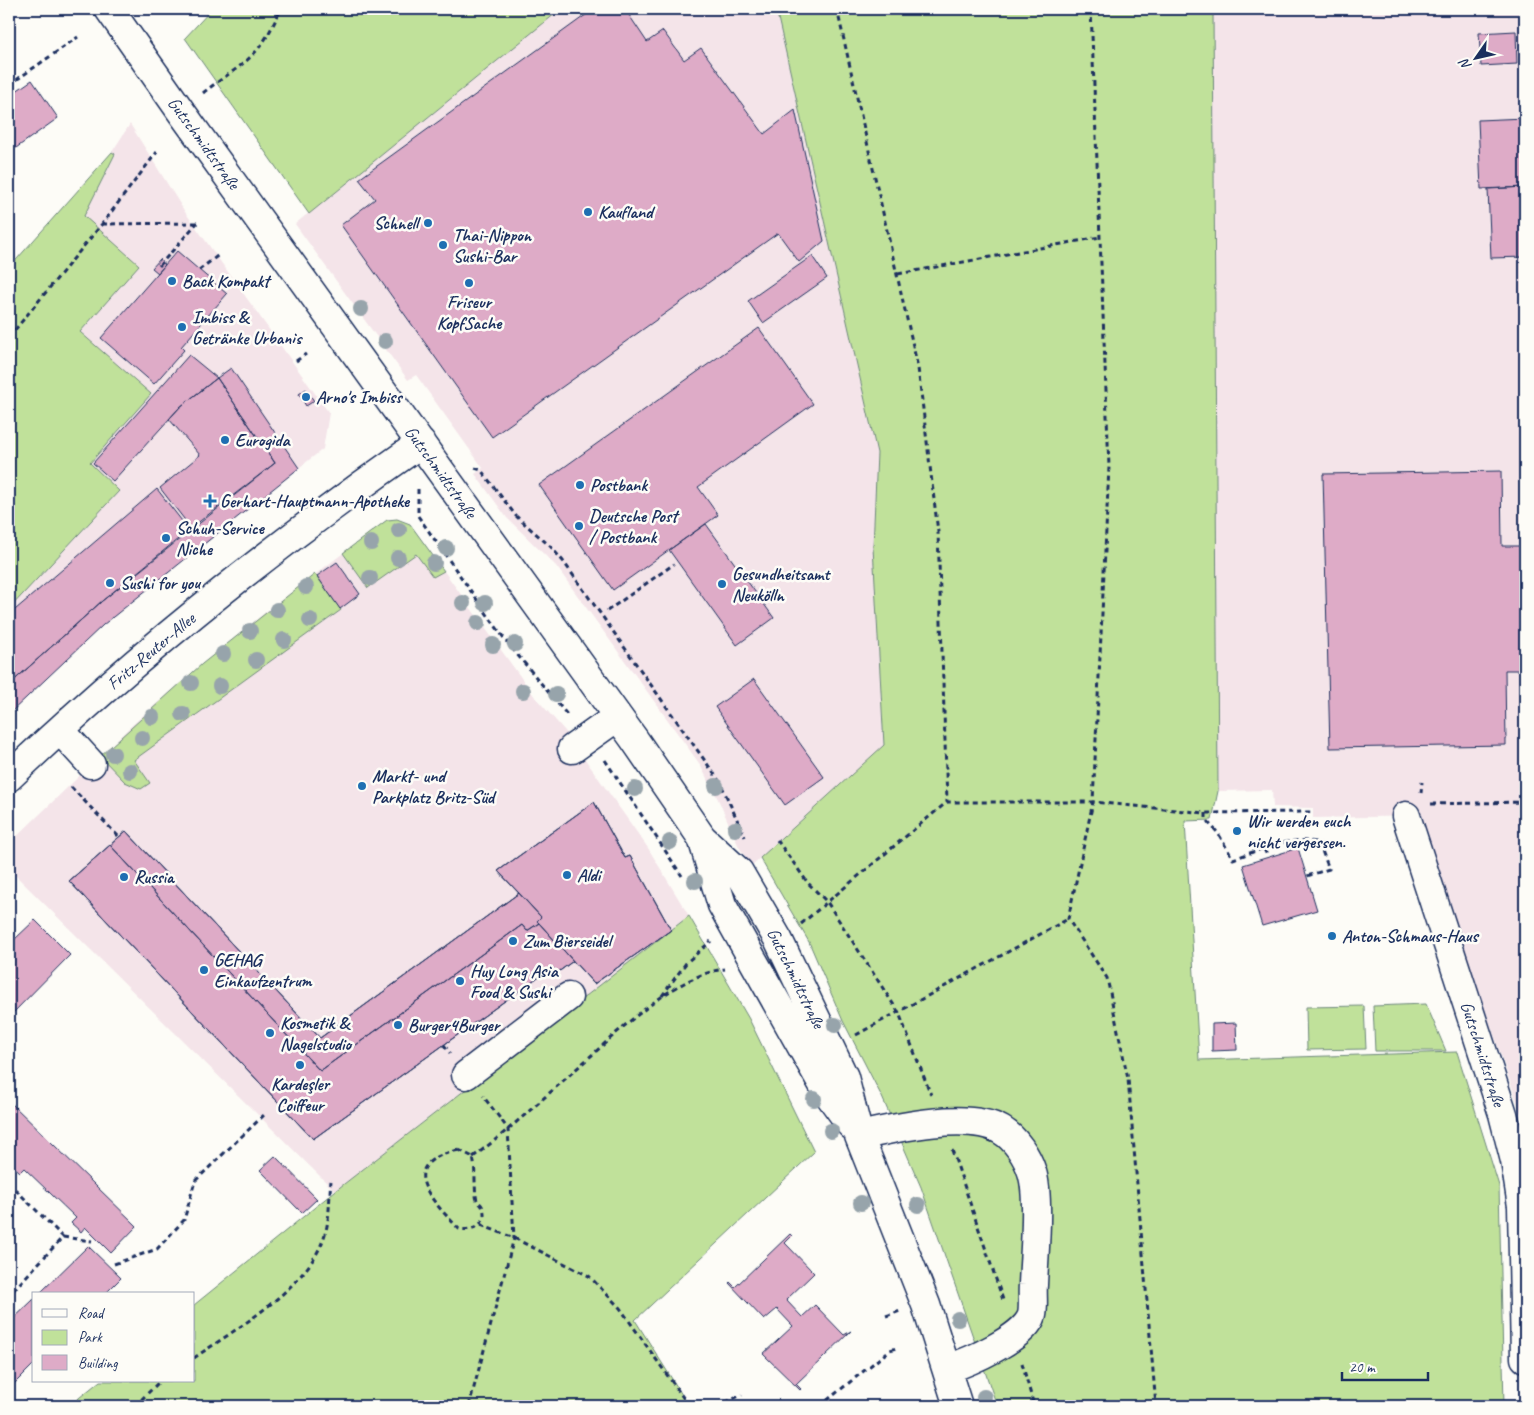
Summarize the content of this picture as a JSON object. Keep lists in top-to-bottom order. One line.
{"streets":{"street":["Gutschmidtstraße","Fritz-Reuter-Allee"]},"crossings":[["Gutschmidtstraße","Fritz-Reuter-Allee"]],"places":{"other":["Kaufland","Schnell","Thai-Nippon Sushi-Bar","Back Kompakt","Friseur KopfSache","Imbiss & Getränke Urbanis","Arno's Imbiss","Eurogida","Postbank","Deutsche Post / Postbank","Schuh-Service Niche","Sushi for you","Gesundheitsamt Neukölln","Markt- und Parkplatz Britz-Süd","Wir werden euch nicht vergessen.","Aldi","Russia","Anton-Schmaus-Haus","Zum Bierseidel","GEHAG Einkaufzentrum","Huy Long Asia Food & Sushi","Burger4Burger","Kosmetik & Nagelstudio","Kardeşler Coiffeur"],"health":["Gerhart-Hauptmann-Apotheke"]},"legend":["Road","Park","Building"],"scale_bar":"20 m","north":"bottom left"}
